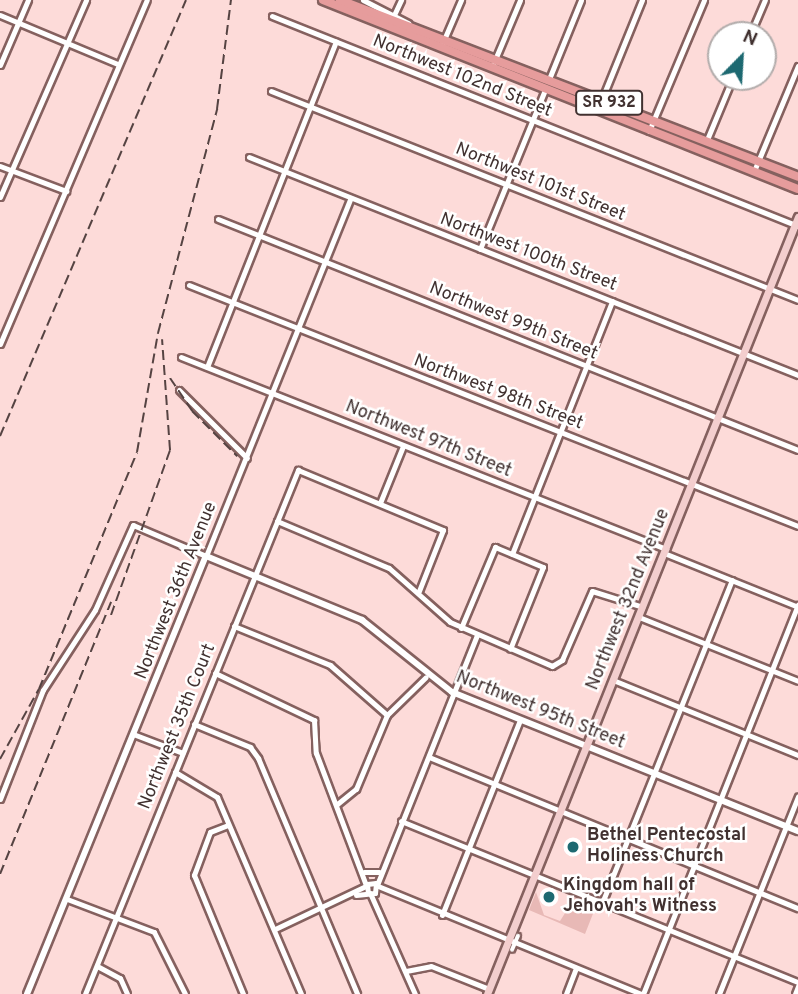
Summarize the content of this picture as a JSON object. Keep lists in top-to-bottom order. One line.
{"streets":{"main road":["SR 932","Northwest 32nd Avenue"],"street":["Northwest 102nd Street","Northwest 101st Street","Northwest 100th Street","Northwest 99th Street","Northwest 98th Street","Northwest 97th Street","Northwest 36th Avenue","Northwest 95th Street","Northwest 35th Court"]},"crossings":[["Northwest 102nd Street","Northwest 32nd Avenue"],["Northwest 101st Street","Northwest 32nd Avenue"],["Northwest 100th Street","Northwest 36th Avenue"],["Northwest 100th Street","Northwest 32nd Avenue"],["Northwest 99th Street","Northwest 36th Avenue"],["Northwest 99th Street","Northwest 32nd Avenue"],["Northwest 98th Street","Northwest 36th Avenue"],["Northwest 98th Street","Northwest 32nd Avenue"],["Northwest 97th Street","Northwest 36th Avenue"],["Northwest 97th Street","Northwest 32nd Avenue"],["Northwest 36th Avenue","Northwest 95th Street"],["Northwest 32nd Avenue","Northwest 95th Street"],["Northwest 95th Street","Northwest 35th Court"]],"places":["Bethel Pentecostal Holiness Church","Kingdom hall of Jehovah's Witness"],"north":"top right"}
